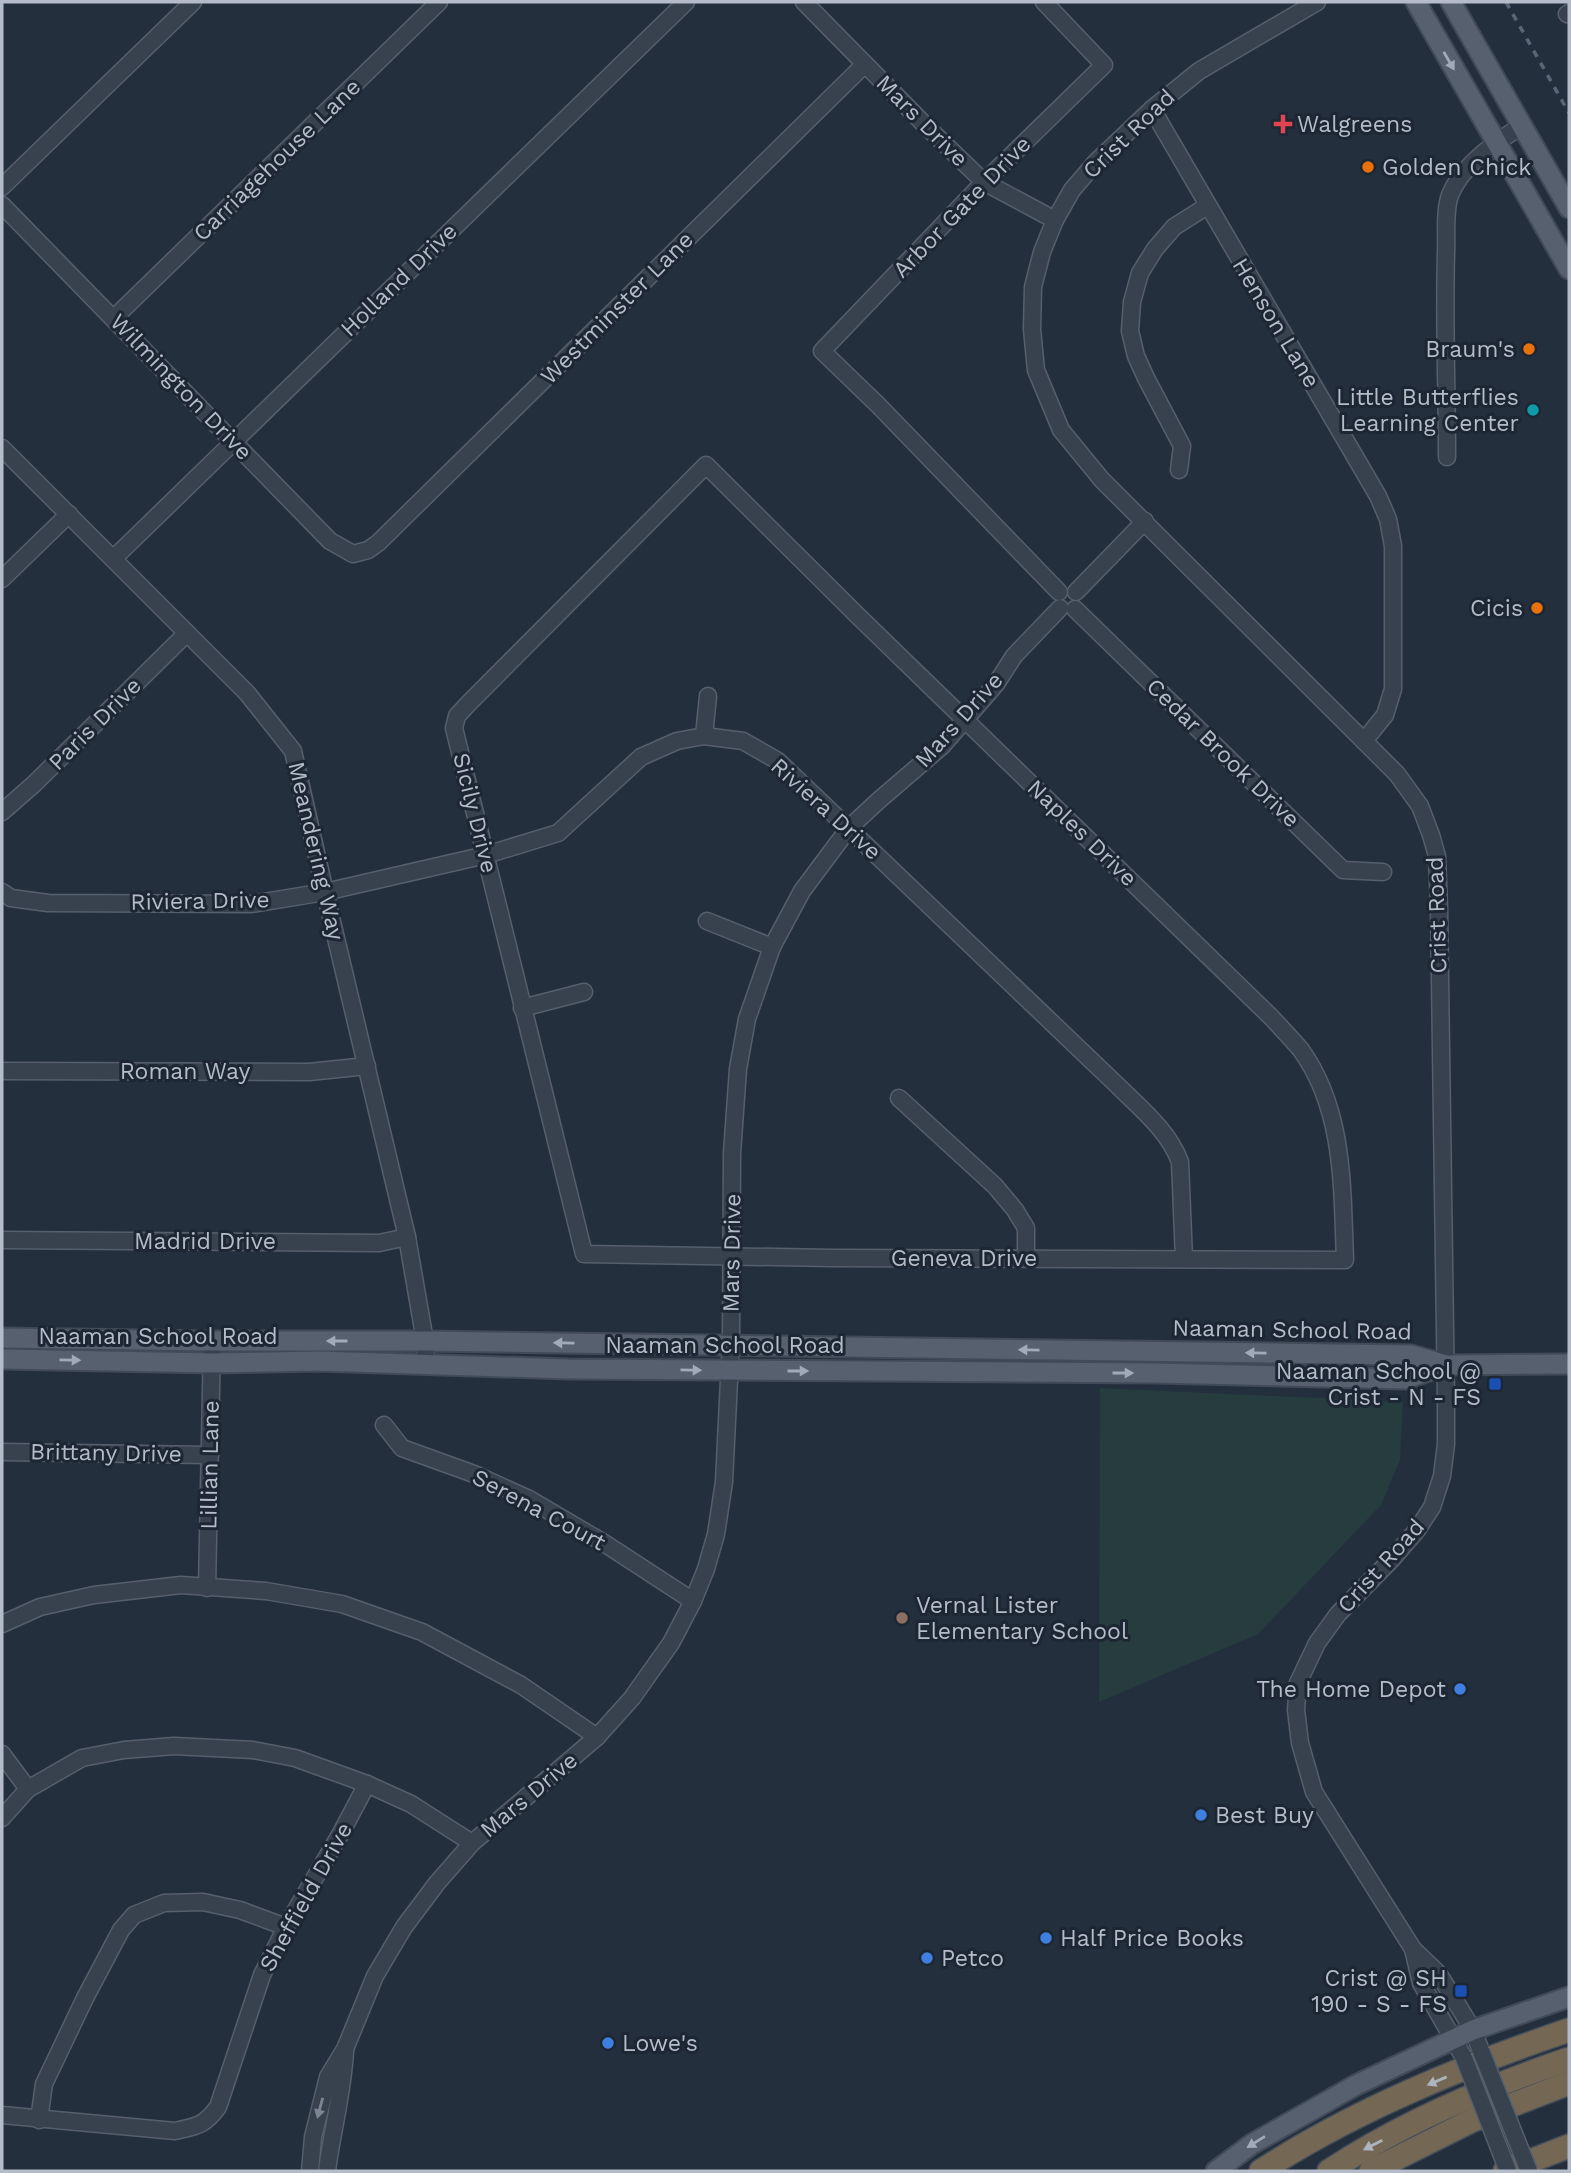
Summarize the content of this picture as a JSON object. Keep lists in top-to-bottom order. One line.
{"streets":{"main road":["Naaman School Road"],"street":["Mars Drive","Crist Road","Carriagehouse Lane","Arbor Gate Drive","Holland Drive","Westminster Lane","Henson Lane","Wilmington Drive","Paris Drive","Cedar Brook Drive","Riviera Drive","Sicily Drive","Naples Drive","Meandering Way","Roman Way","Madrid Drive","Geneva Drive","Brittany Drive","Lillian Lane","Serena Court","Sheffield Drive"]},"crossings":[["Mars Drive","Crist Road"],["Mars Drive","Arbor Gate Drive"],["Mars Drive","Westminster Lane"],["Mars Drive","Cedar Brook Drive"],["Mars Drive","Riviera Drive"],["Mars Drive","Naples Drive"],["Mars Drive","Geneva Drive"],["Mars Drive","Naaman School Road"],["Mars Drive","Serena Court"],["Crist Road","Henson Lane"],["Crist Road","Naaman School Road"],["Carriagehouse Lane","Wilmington Drive"],["Arbor Gate Drive","Cedar Brook Drive"],["Holland Drive","Wilmington Drive"],["Holland Drive","Meandering Way"],["Westminster Lane","Wilmington Drive"],["Paris Drive","Meandering Way"],["Riviera Drive","Sicily Drive"],["Riviera Drive","Meandering Way"],["Riviera Drive","Geneva Drive"],["Sicily Drive","Naples Drive"],["Sicily Drive","Geneva Drive"],["Naples Drive","Geneva Drive"],["Meandering Way","Roman Way"],["Meandering Way","Madrid Drive"],["Meandering Way","Naaman School Road"],["Naaman School Road","Lillian Lane"],["Brittany Drive","Lillian Lane"]],"places":{"health":["Walgreens"],"other":["Golden Chick","Braum's","Little Butterflies Learning Center","Cicis","Vernal Lister Elementary School","The Home Depot","Best Buy","Half Price Books","Petco","Lowe's"],"transit":["Naaman School @ Crist - N - FS","Crist @ SH 190 - S - FS"]}}
